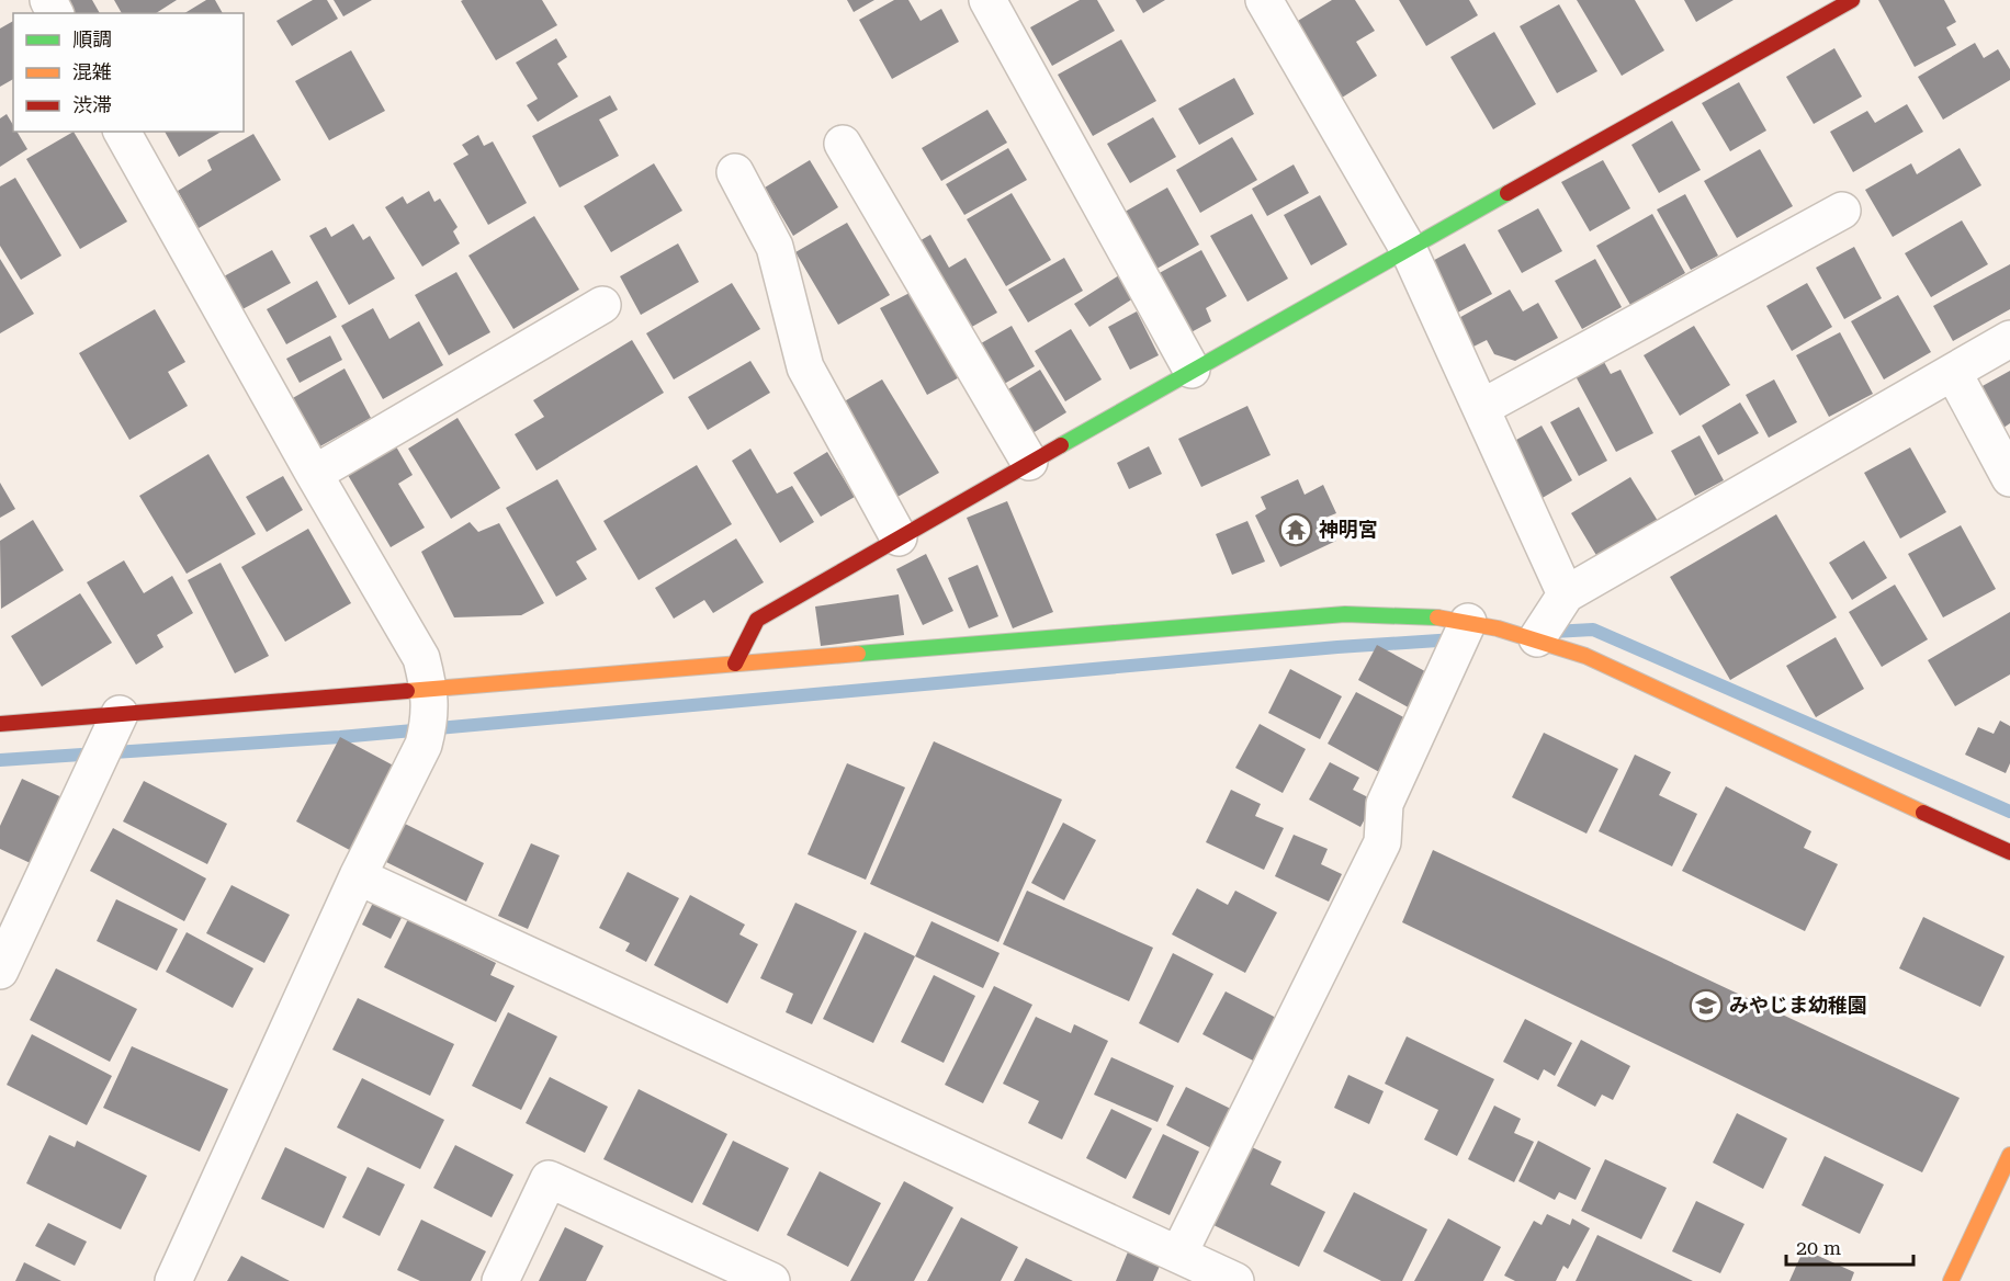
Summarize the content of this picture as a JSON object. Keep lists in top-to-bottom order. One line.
{"places":{"temple":["神明宮"],"school or university":["みやじま幼稚園"]},"legend":["順調","混雑","渋滞"],"scale_bar":"20 m"}
